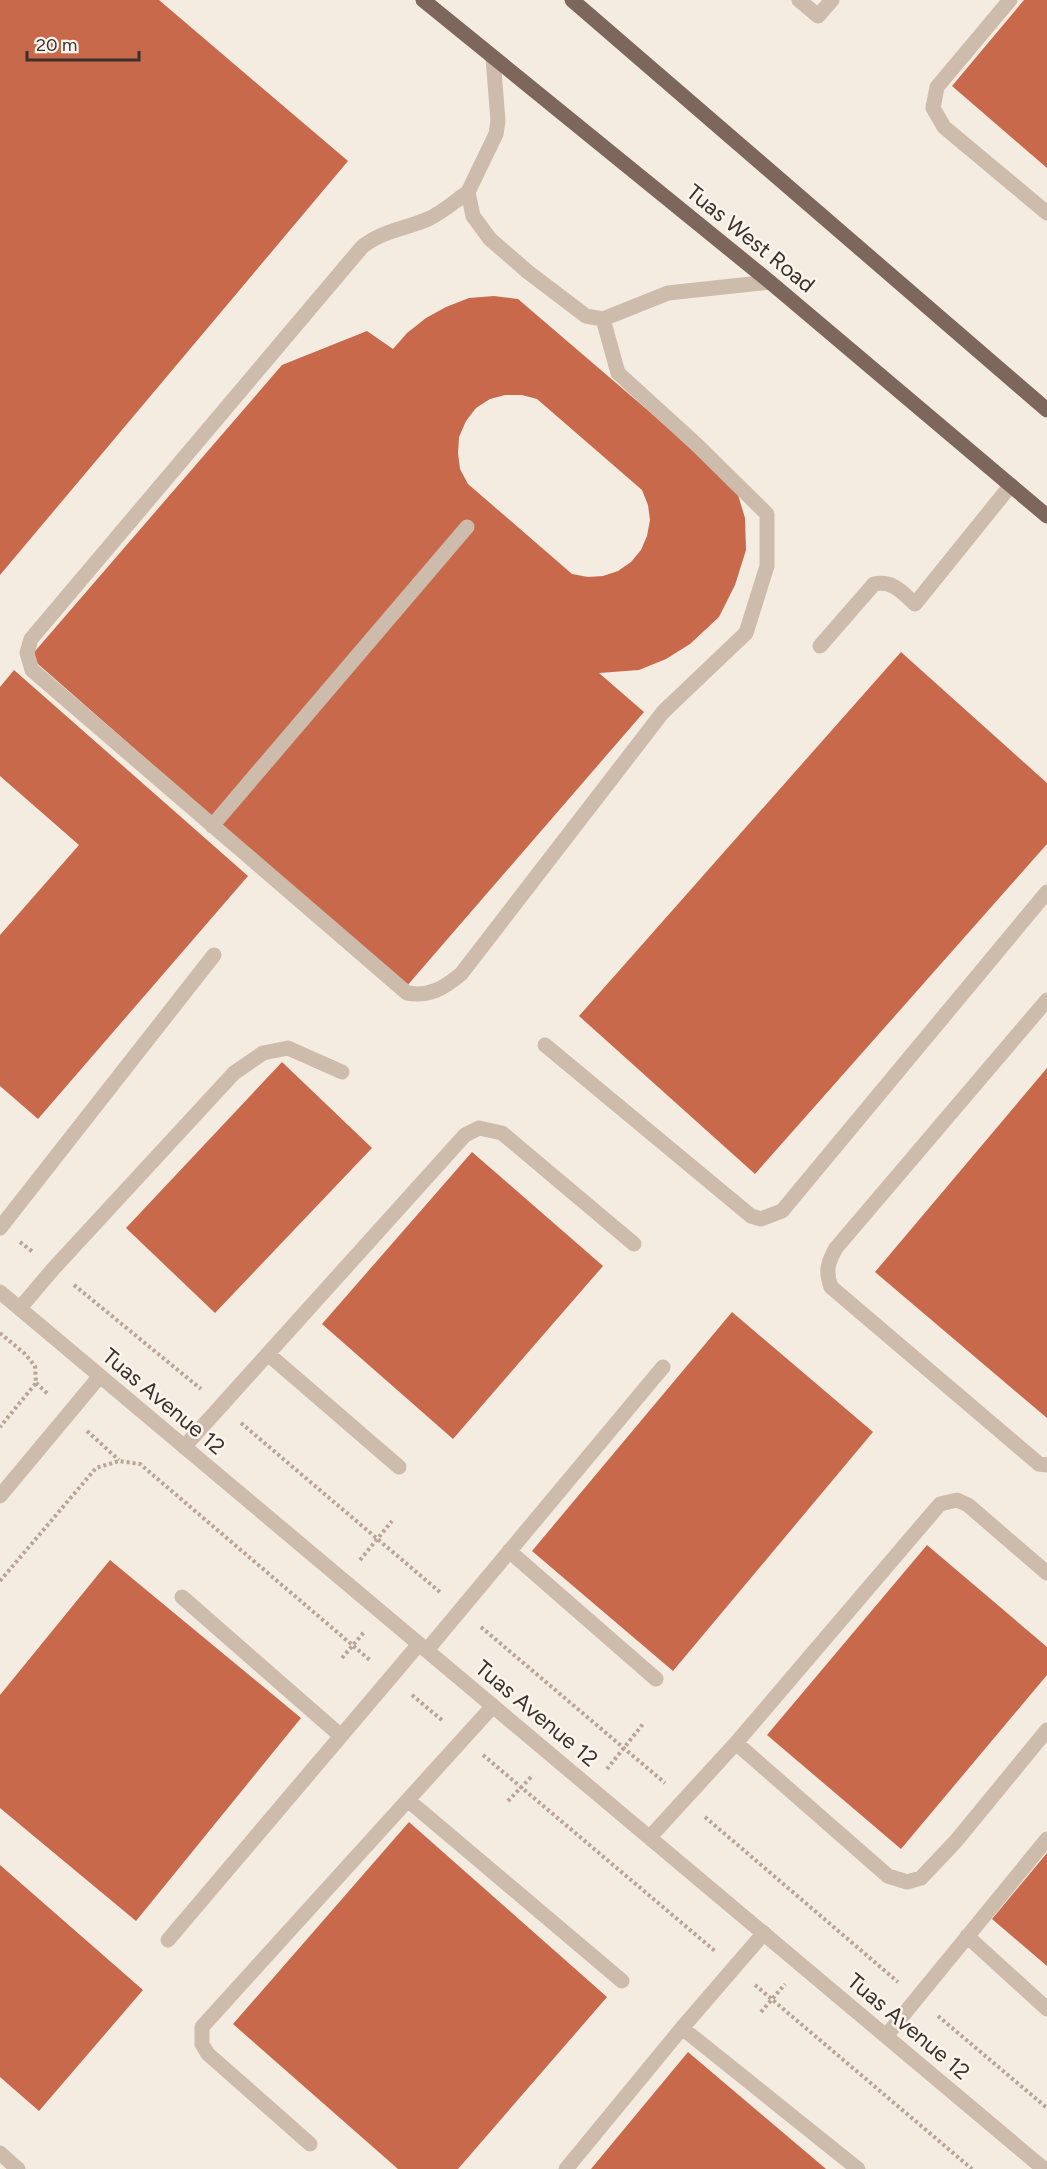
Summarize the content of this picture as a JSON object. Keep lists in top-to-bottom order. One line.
{"streets":{"main road":["Tuas West Road"],"street":["Tuas Avenue 12"]},"scale_bar":"20 m"}
